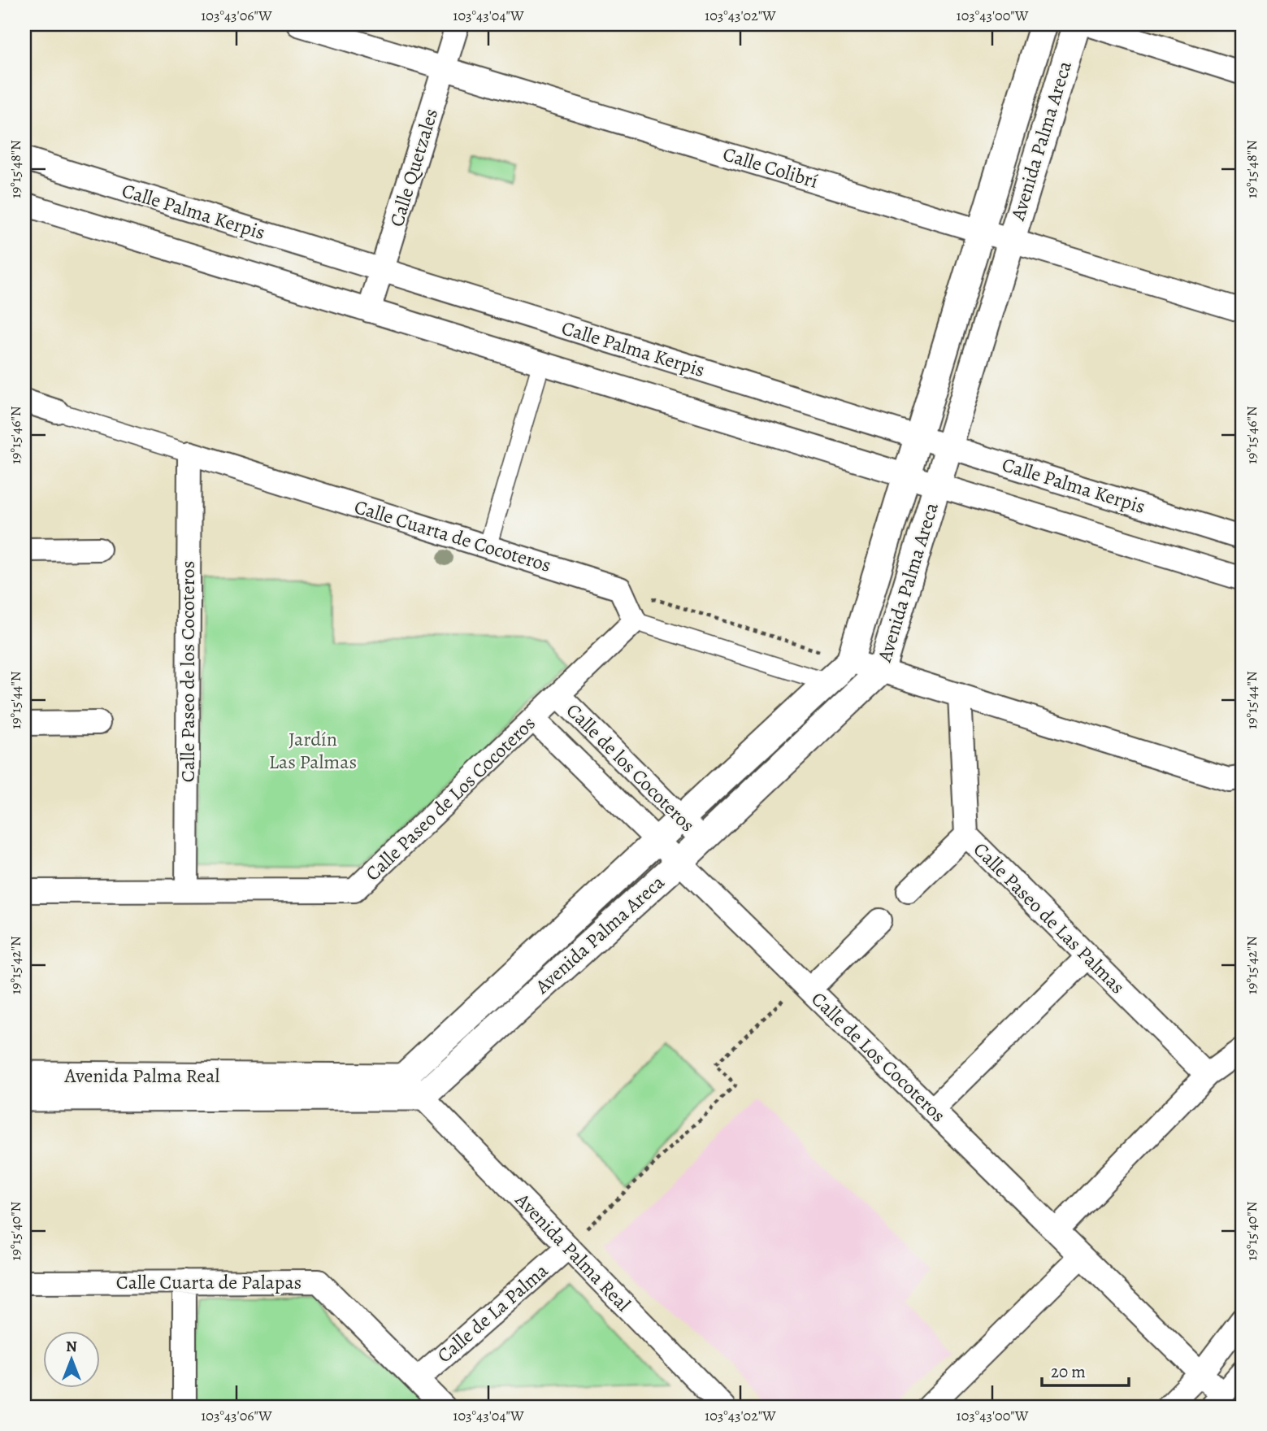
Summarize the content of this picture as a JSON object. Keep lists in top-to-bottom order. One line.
{"streets":{"street":["Avenida Palma Areca","Calle Quetzales","Calle Colibrí","Calle Palma Kerpis","Calle Cuarta de Cocoteros","Calle Paseo de los Cocoteros","Calle de los Cocoteros","Calle Paseo de Los Cocoteros","Calle Paseo de Las Palmas","Calle de Los Cocoteros","Avenida Palma Real","Calle Cuarta de Palapas","Calle de La Palma"]},"crossings":[["Avenida Palma Areca","Calle Colibrí"],["Avenida Palma Areca","Calle Palma Kerpis"],["Avenida Palma Areca","Calle de los Cocoteros"],["Avenida Palma Areca","Calle de Los Cocoteros"],["Avenida Palma Areca","Avenida Palma Real"],["Calle Quetzales","Calle Colibrí"],["Calle Quetzales","Calle Palma Kerpis"],["Calle Cuarta de Cocoteros","Calle Paseo de los Cocoteros"],["Calle Paseo de los Cocoteros","Calle Paseo de Los Cocoteros"],["Calle de los Cocoteros","Calle Paseo de Los Cocoteros"],["Calle Paseo de Los Cocoteros","Calle de Los Cocoteros"],["Avenida Palma Real","Calle de La Palma"],["Calle Cuarta de Palapas","Calle de La Palma"]],"parks":["Jardín Las Palmas"],"scale_bar":"20 m","north":"top","coordinates":["103°43'06\"W","103°43'04\"W","103°43'02\"W","103°43'00\"W","19°15'48\"N","19°15'46\"N","19°15'44\"N","19°15'42\"N","19°15'40\"N"]}
